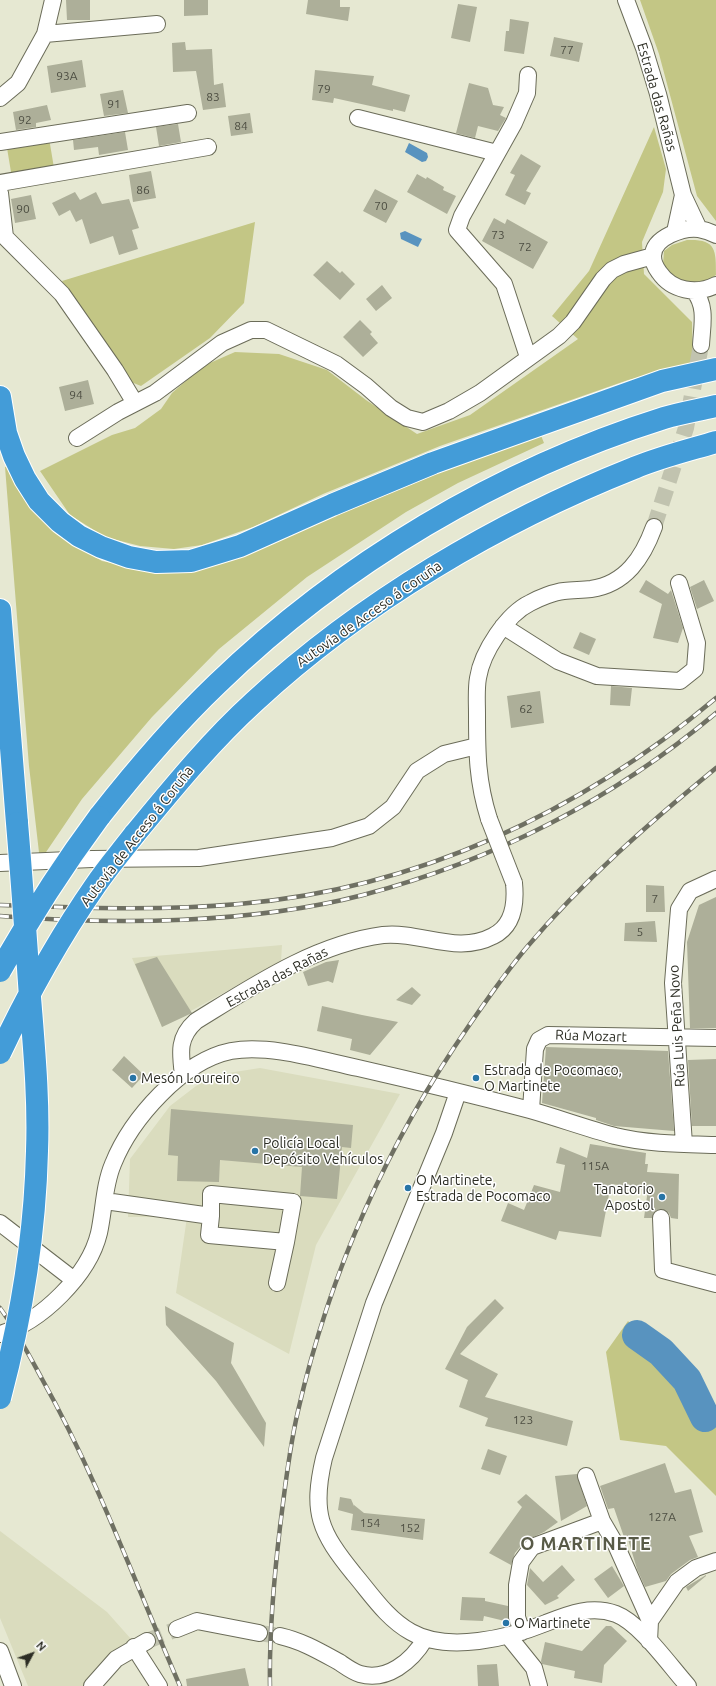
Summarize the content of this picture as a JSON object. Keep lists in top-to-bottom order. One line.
{"streets":{"highway":["Autovía de Acceso á Coruña"],"street":["Estrada das Rañas","Rúa Luis Peña Novo","Rúa Mozart"]},"crossings":[["Rúa Luis Peña Novo","Rúa Mozart"]],"districts":["O MARTINETE"],"places":["Mesón Loureiro","Estrada de Pocomaco, O Martinete","Policía Local Depósito Vehículos","O Martinete, Estrada de Pocomaco","Tanatorio Apostol","O Martinete"],"house_numbers":["77","93A","79","83","91","92","84","86","70","90","73","72","94","62","7","5","115A","123","127A","154","152"],"north":"top right"}
